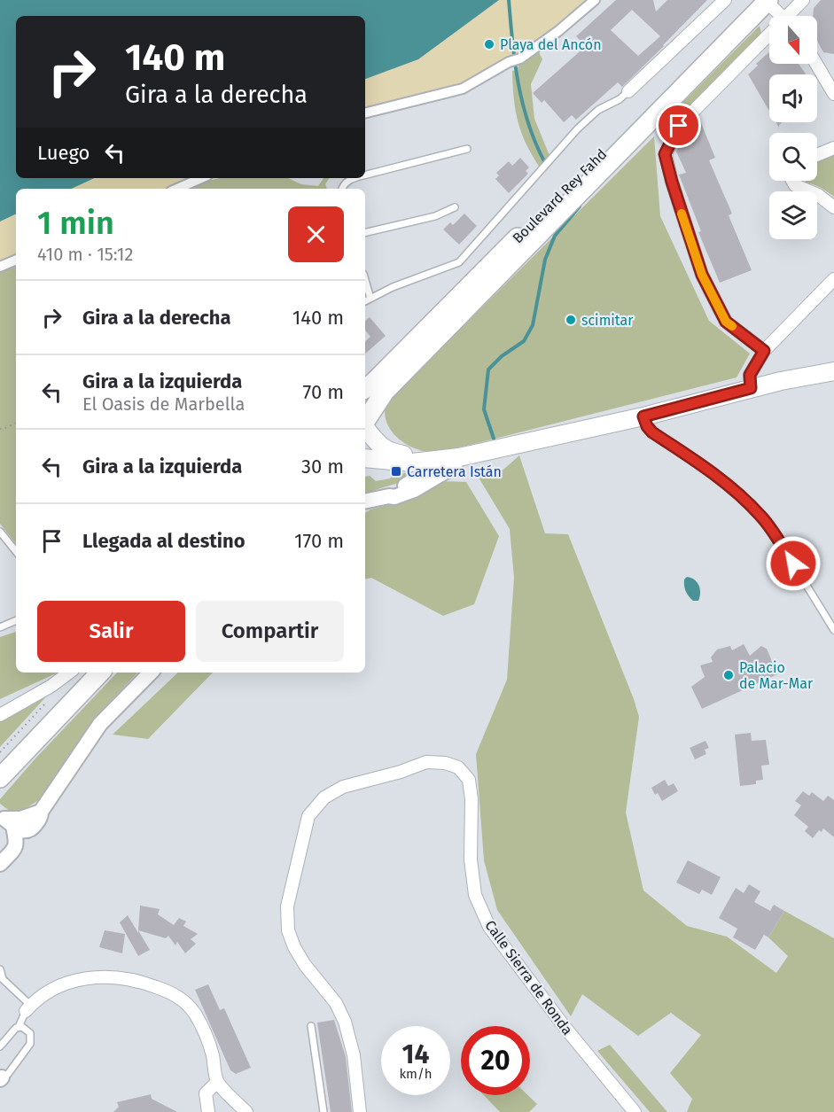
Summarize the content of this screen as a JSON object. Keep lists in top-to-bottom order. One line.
{"streets":{"main road":["Boulevard Rey Fahd"],"street":["Calle Sierra de Ronda"]},"places":{"other":["Playa del Ancón","scimitar","Palacio de Mar-Mar"],"transit":["Carretera Istán"]},"north":"bottom","page":{"turn":["140 m","Gira a la derecha"],"then":"Luego","heading":["1 min","410 m · 15:12"],"list":[{"name":"Gira a la derecha","value":"140 m"},{"name":"Gira a la izquierda","note":"El Oasis de Marbella","value":"70 m"},{"name":"Gira a la izquierda","value":"30 m"},{"name":"Llegada al destino","value":"170 m"}],"buttons":["Salir","Compartir"],"speed":"14 km/h","limit":"20"}}
